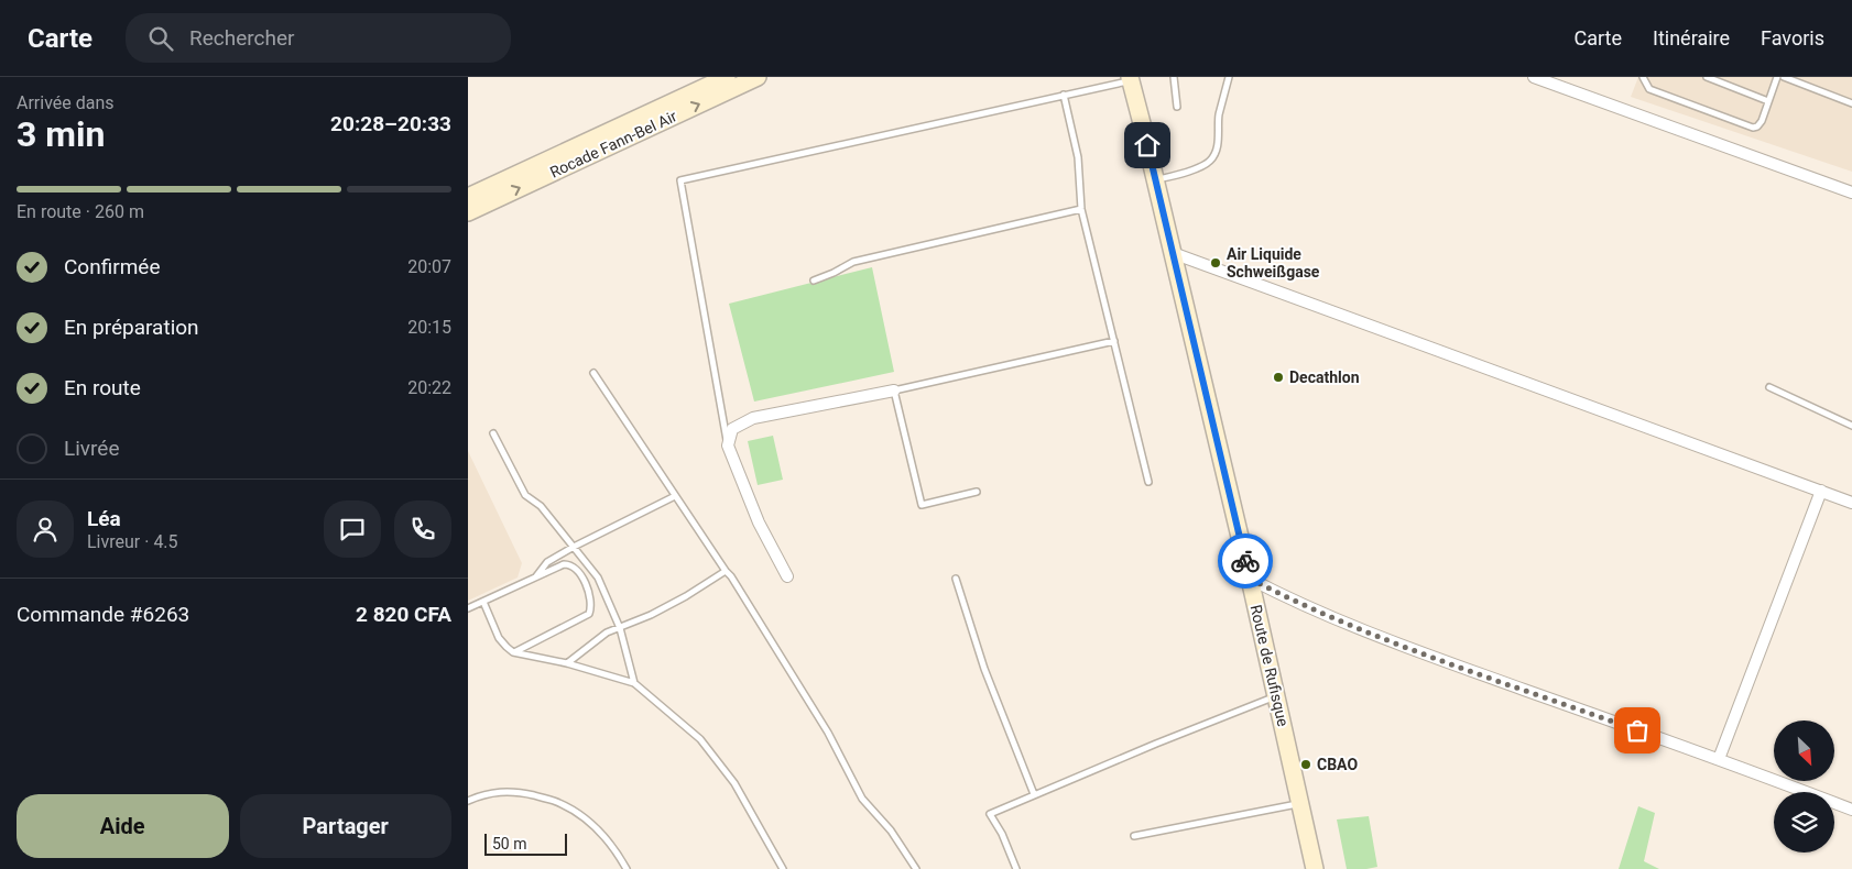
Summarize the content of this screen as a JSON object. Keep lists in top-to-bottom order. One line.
{"streets":{"main road":["Rocade Fann-Bel Air","Route de Rufisque"]},"places":["Air Liquide Schweißgase","Decathlon","CBAO"],"scale_bar":"50 m","north":"bottom right","page":{"header":"Carte","search":"Rechercher","nav":["Carte","Itinéraire","Favoris"],"heading":["3 min","Arrivée dans","20:28–20:33"],"panel":["Léa","Livreur · 4.5","Commande #6263","2 820 CFA"],"bar":"En route · 260 m","list":[["Confirmée","20:07"],["En préparation","20:15"],["En route","20:22"],"Livrée"],"buttons":["Aide","Partager"],"scale":"50 m"}}
